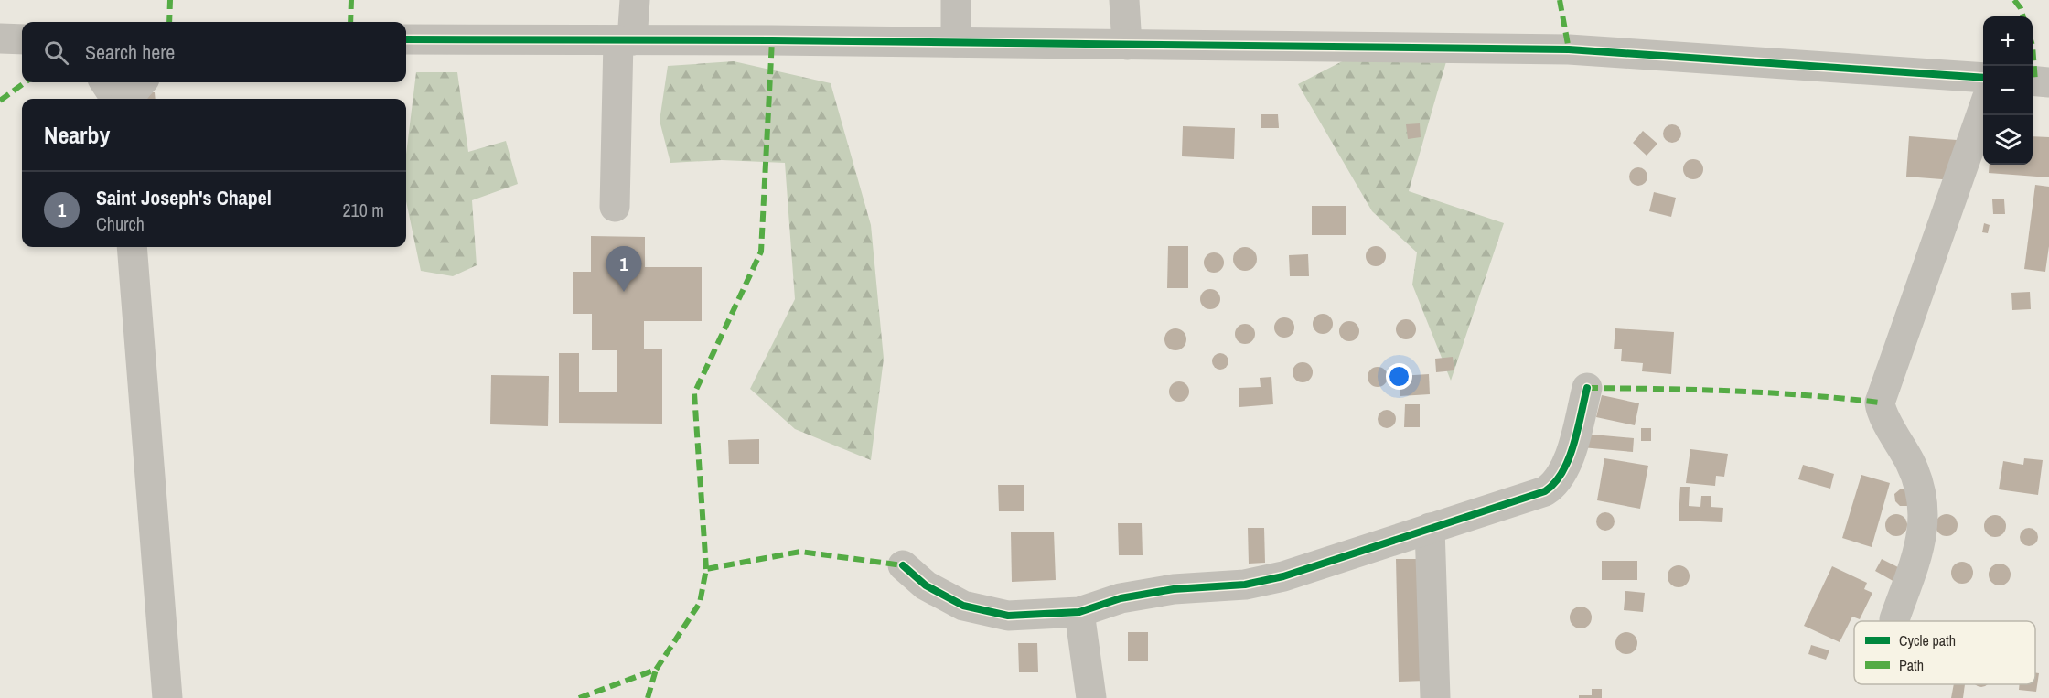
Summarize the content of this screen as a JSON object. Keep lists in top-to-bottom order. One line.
{"legend":["Cycle path","Path"],"page":{"map_buttons":["+","−"],"search":"Search here","heading":"Nearby","list":[{"mark":"1","name":"Saint Joseph's Chapel","note":"Church","value":"210 m"}],"pins":"1"}}
